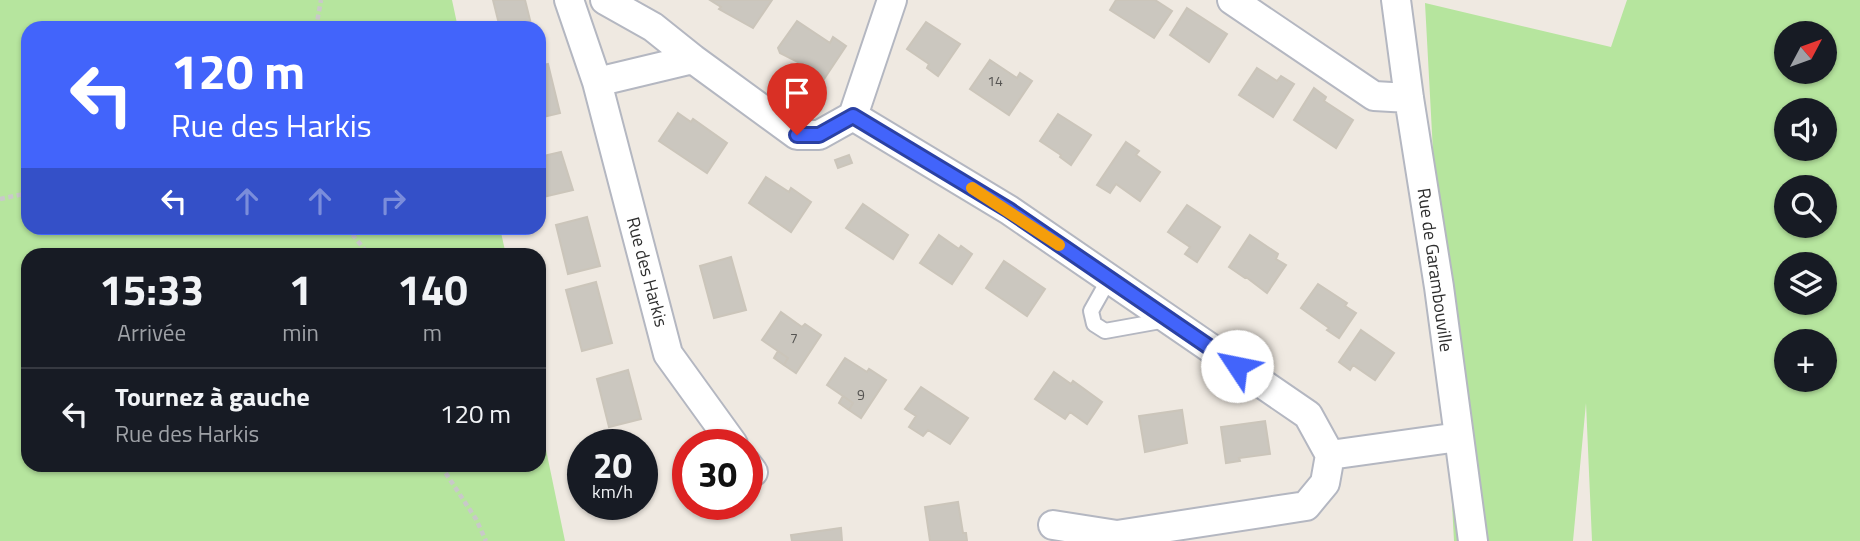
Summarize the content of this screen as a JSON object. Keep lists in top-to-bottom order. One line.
{"streets":{"street":["Rue de Garambouville","Rue des Harkis"]},"house_numbers":["14","7","9"],"north":"top right","page":{"map_buttons":"+","turn":["120 m","Rue des Harkis"],"eta":["15:33","Arrivée","1","min","140","m"],"list":[{"name":"Tournez à gauche","note":"Rue des Harkis","value":"120 m"}],"speed":"20 km/h","limit":"30"}}
